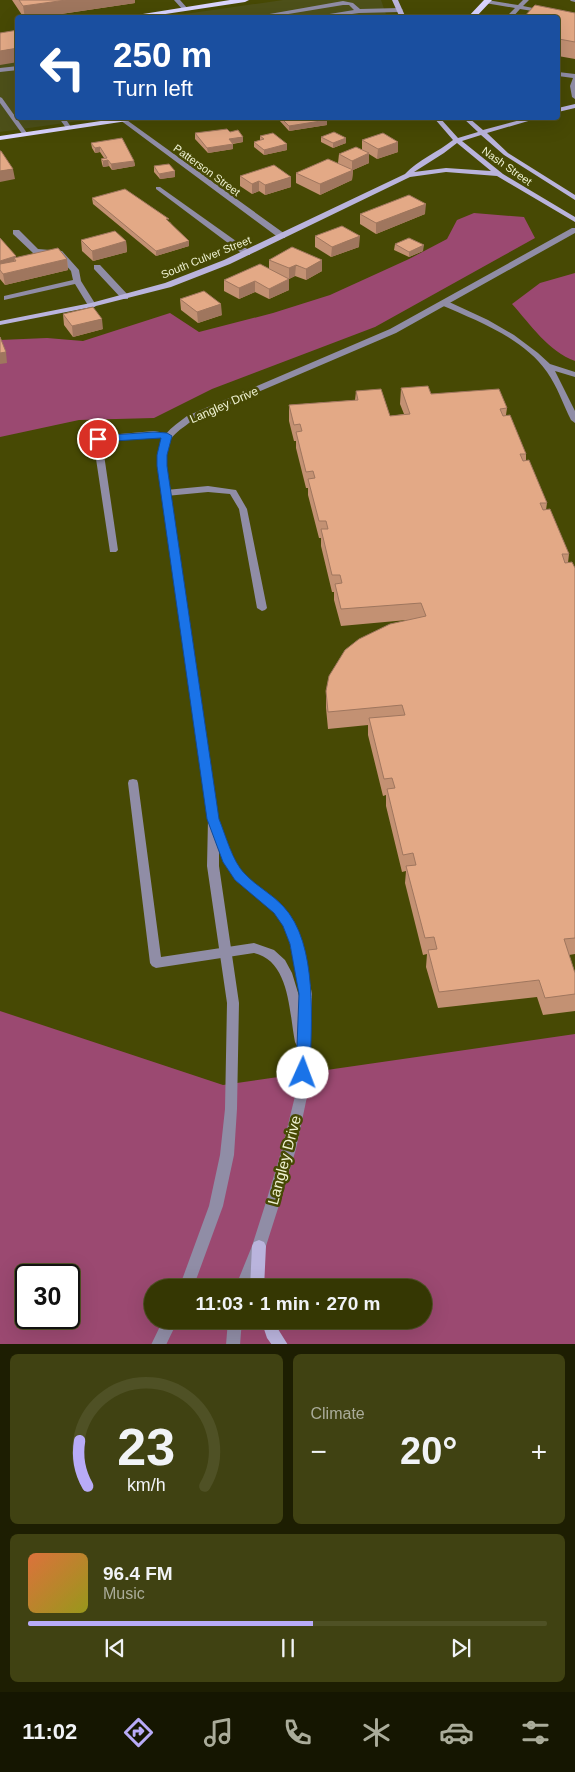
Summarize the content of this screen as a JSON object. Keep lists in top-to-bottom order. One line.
{"streets":{"street":["Nash Street","Patterson Street","South Culver Street","Langley Drive"]},"crossings":[["Patterson Street","South Culver Street"]],"page":{"turn":["250 m","Turn left"],"limit":"30","trip":"11:03 · 1 min · 270 m","tile":"Climate","heat":["−","20°","+"],"song":["96.4 FM","Music"],"tabs":"11:02","gauge":["23","km/h"]}}
